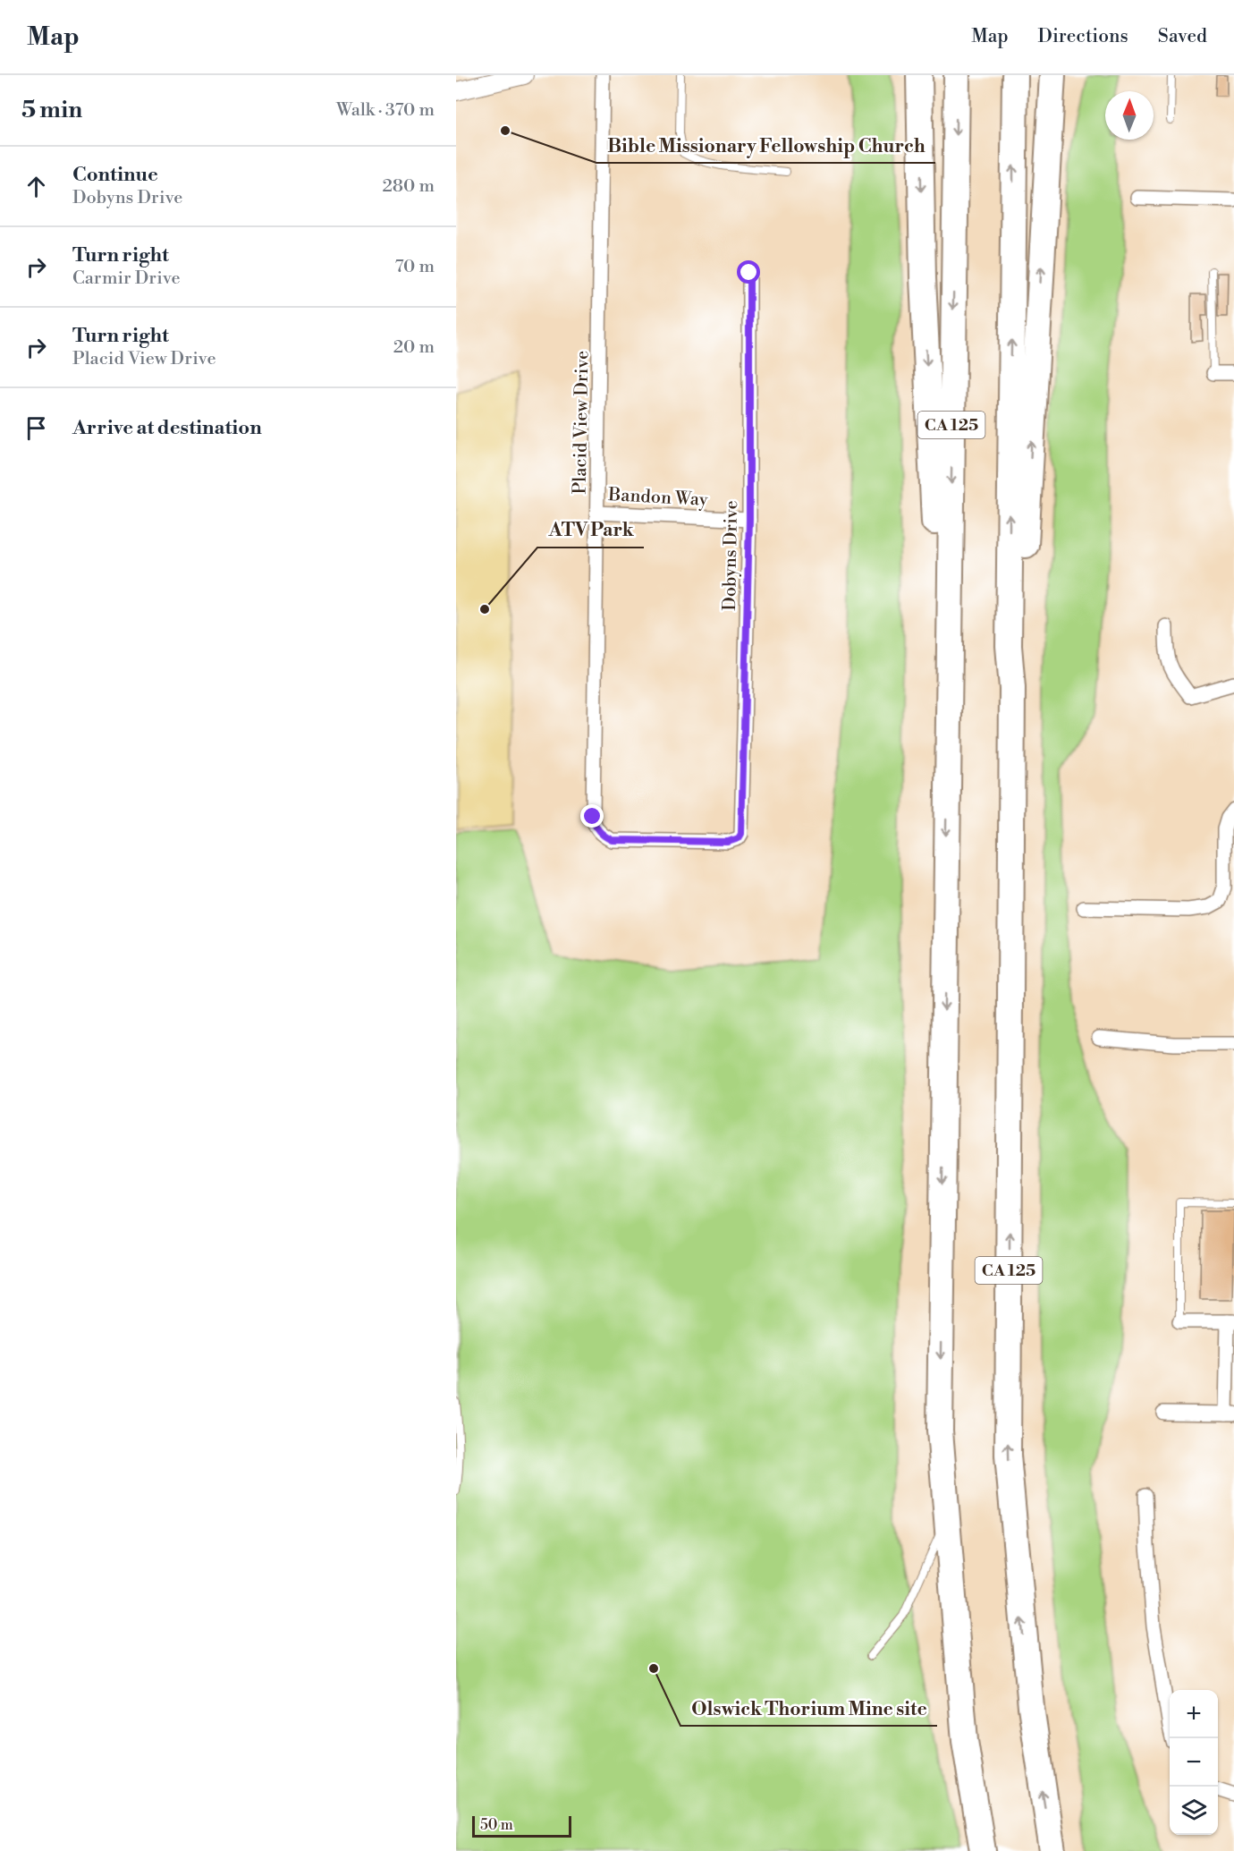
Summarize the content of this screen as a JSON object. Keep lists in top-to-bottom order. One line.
{"streets":{"highway":["CA 125"],"street":["Placid View Drive","Bandon Way","Dobyns Drive"]},"crossings":[["Placid View Drive","Bandon Way"],["Placid View Drive","Dobyns Drive"],["Bandon Way","Dobyns Drive"]],"places":["Bible Missionary Fellowship Church","ATV Park","Olswick Thorium Mine site"],"scale_bar":"50 m","north":"top","page":{"header":"Map","nav":["Map","Directions","Saved"],"heading":["5 min","Walk · 370 m"],"list":[["Continue","Dobyns Drive","280 m"],["Turn right","Carmir Drive","70 m"],["Turn right","Placid View Drive","20 m"],"Arrive at destination"],"map_buttons":["+","−"],"scale":"50 m"}}
